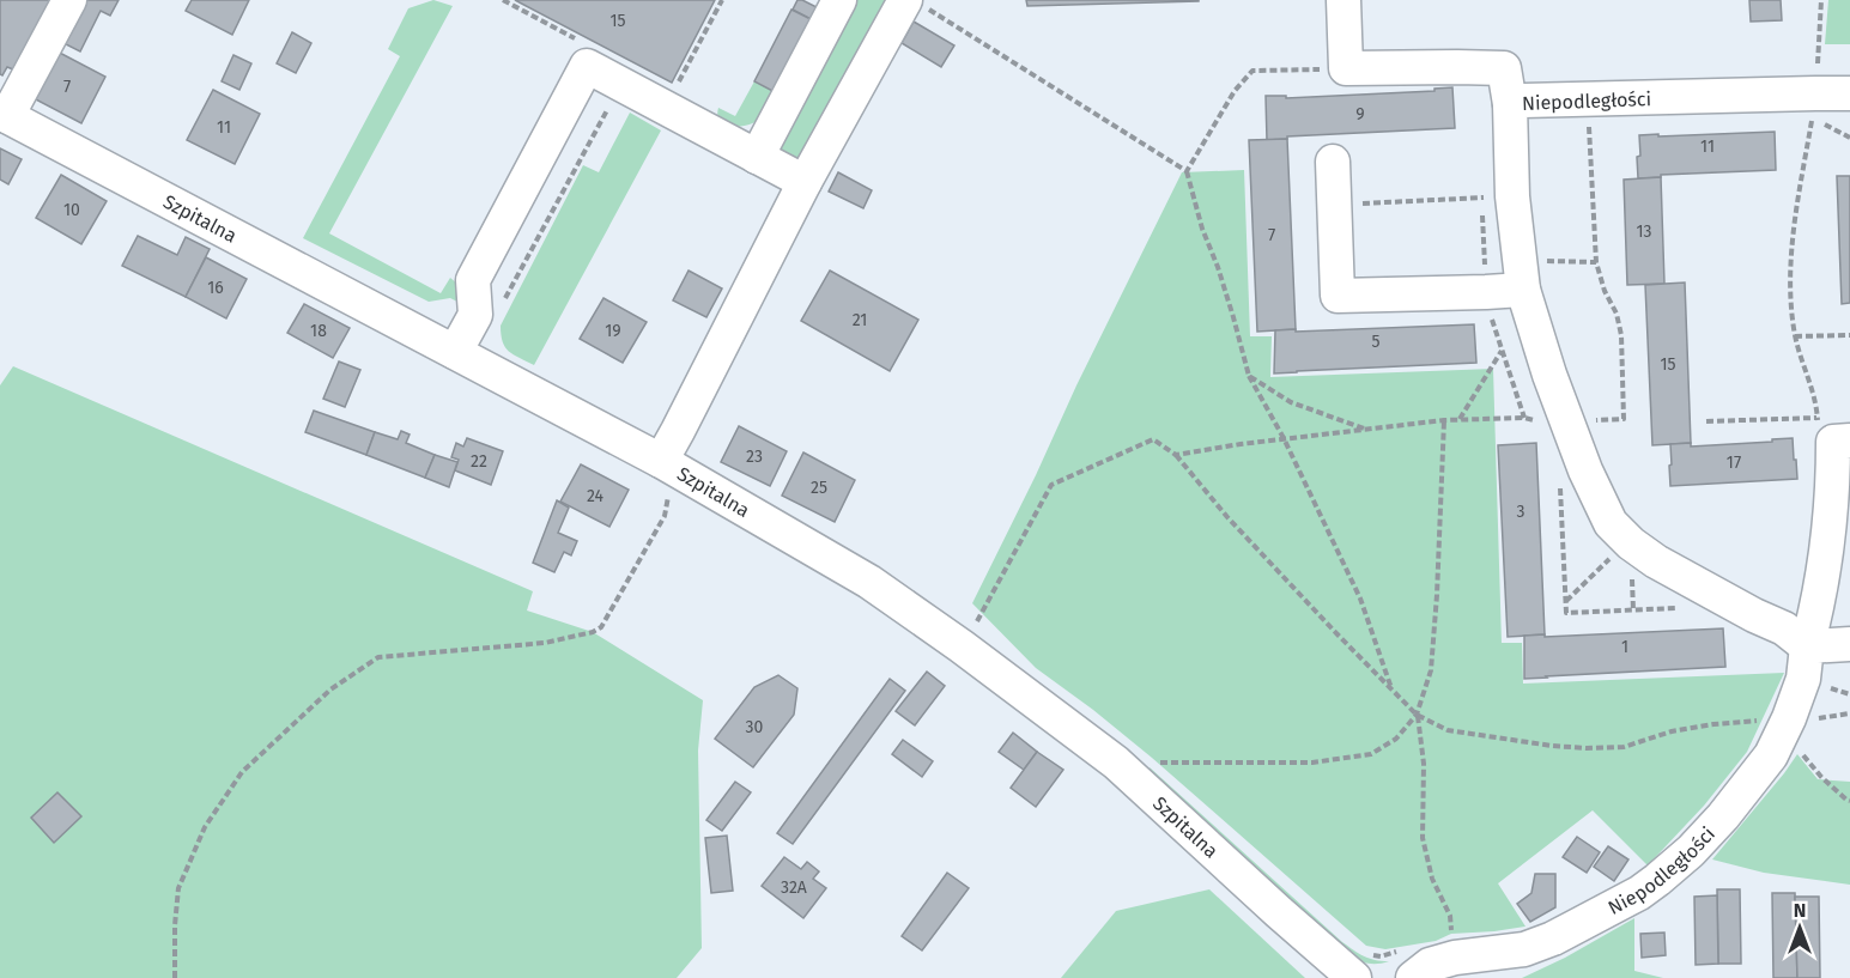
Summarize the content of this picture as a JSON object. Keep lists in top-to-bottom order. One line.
{"streets":{"street":["Niepodległości","Szpitalna"]},"house_numbers":["15","7","9","11","11","10","13","7","16","21","18","19","5","15","23","22","17","25","24","3","1","30","32A"],"north":"top"}
